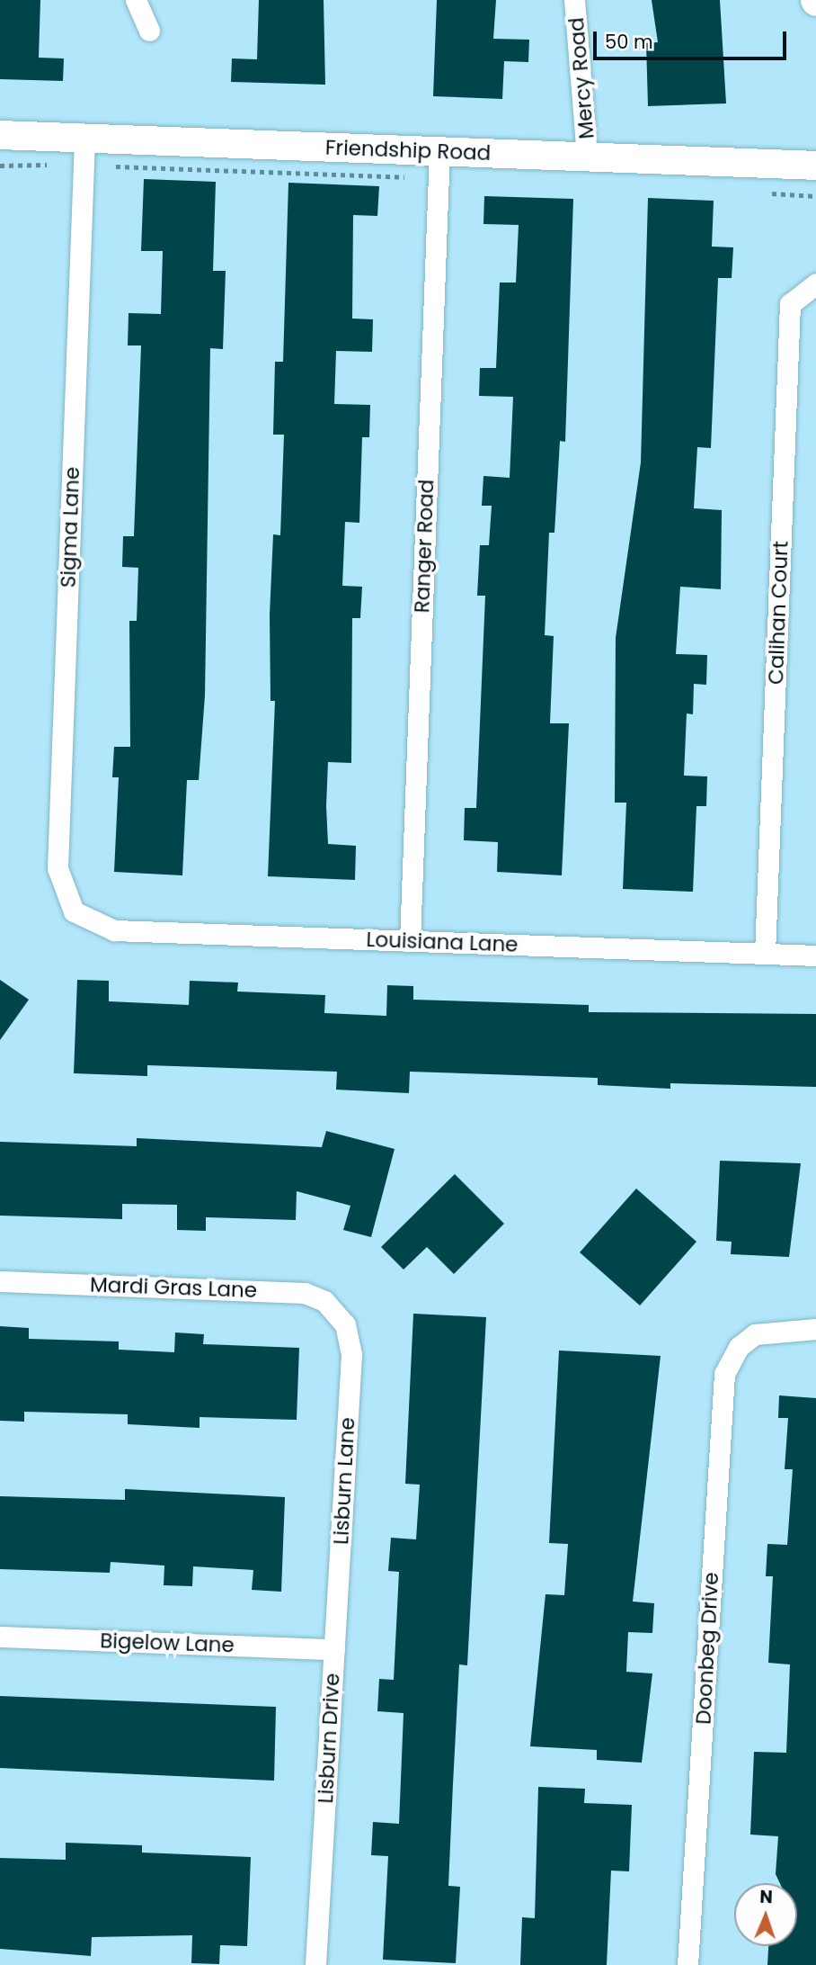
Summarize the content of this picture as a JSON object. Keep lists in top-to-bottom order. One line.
{"streets":{"street":["Mercy Road","Friendship Road","Sigma Lane","Ranger Road","Calihan Court","Louisiana Lane","Mardi Gras Lane","Lisburn Lane","Bigelow Lane","Doonbeg Drive","Lisburn Drive"]},"crossings":[["Mercy Road","Friendship Road"],["Friendship Road","Sigma Lane"],["Friendship Road","Ranger Road"],["Sigma Lane","Louisiana Lane"],["Ranger Road","Louisiana Lane"],["Calihan Court","Louisiana Lane"],["Mardi Gras Lane","Lisburn Lane"],["Lisburn Lane","Bigelow Lane"],["Lisburn Lane","Lisburn Drive"],["Bigelow Lane","Lisburn Drive"]],"scale_bar":"50 m","north":"top"}
